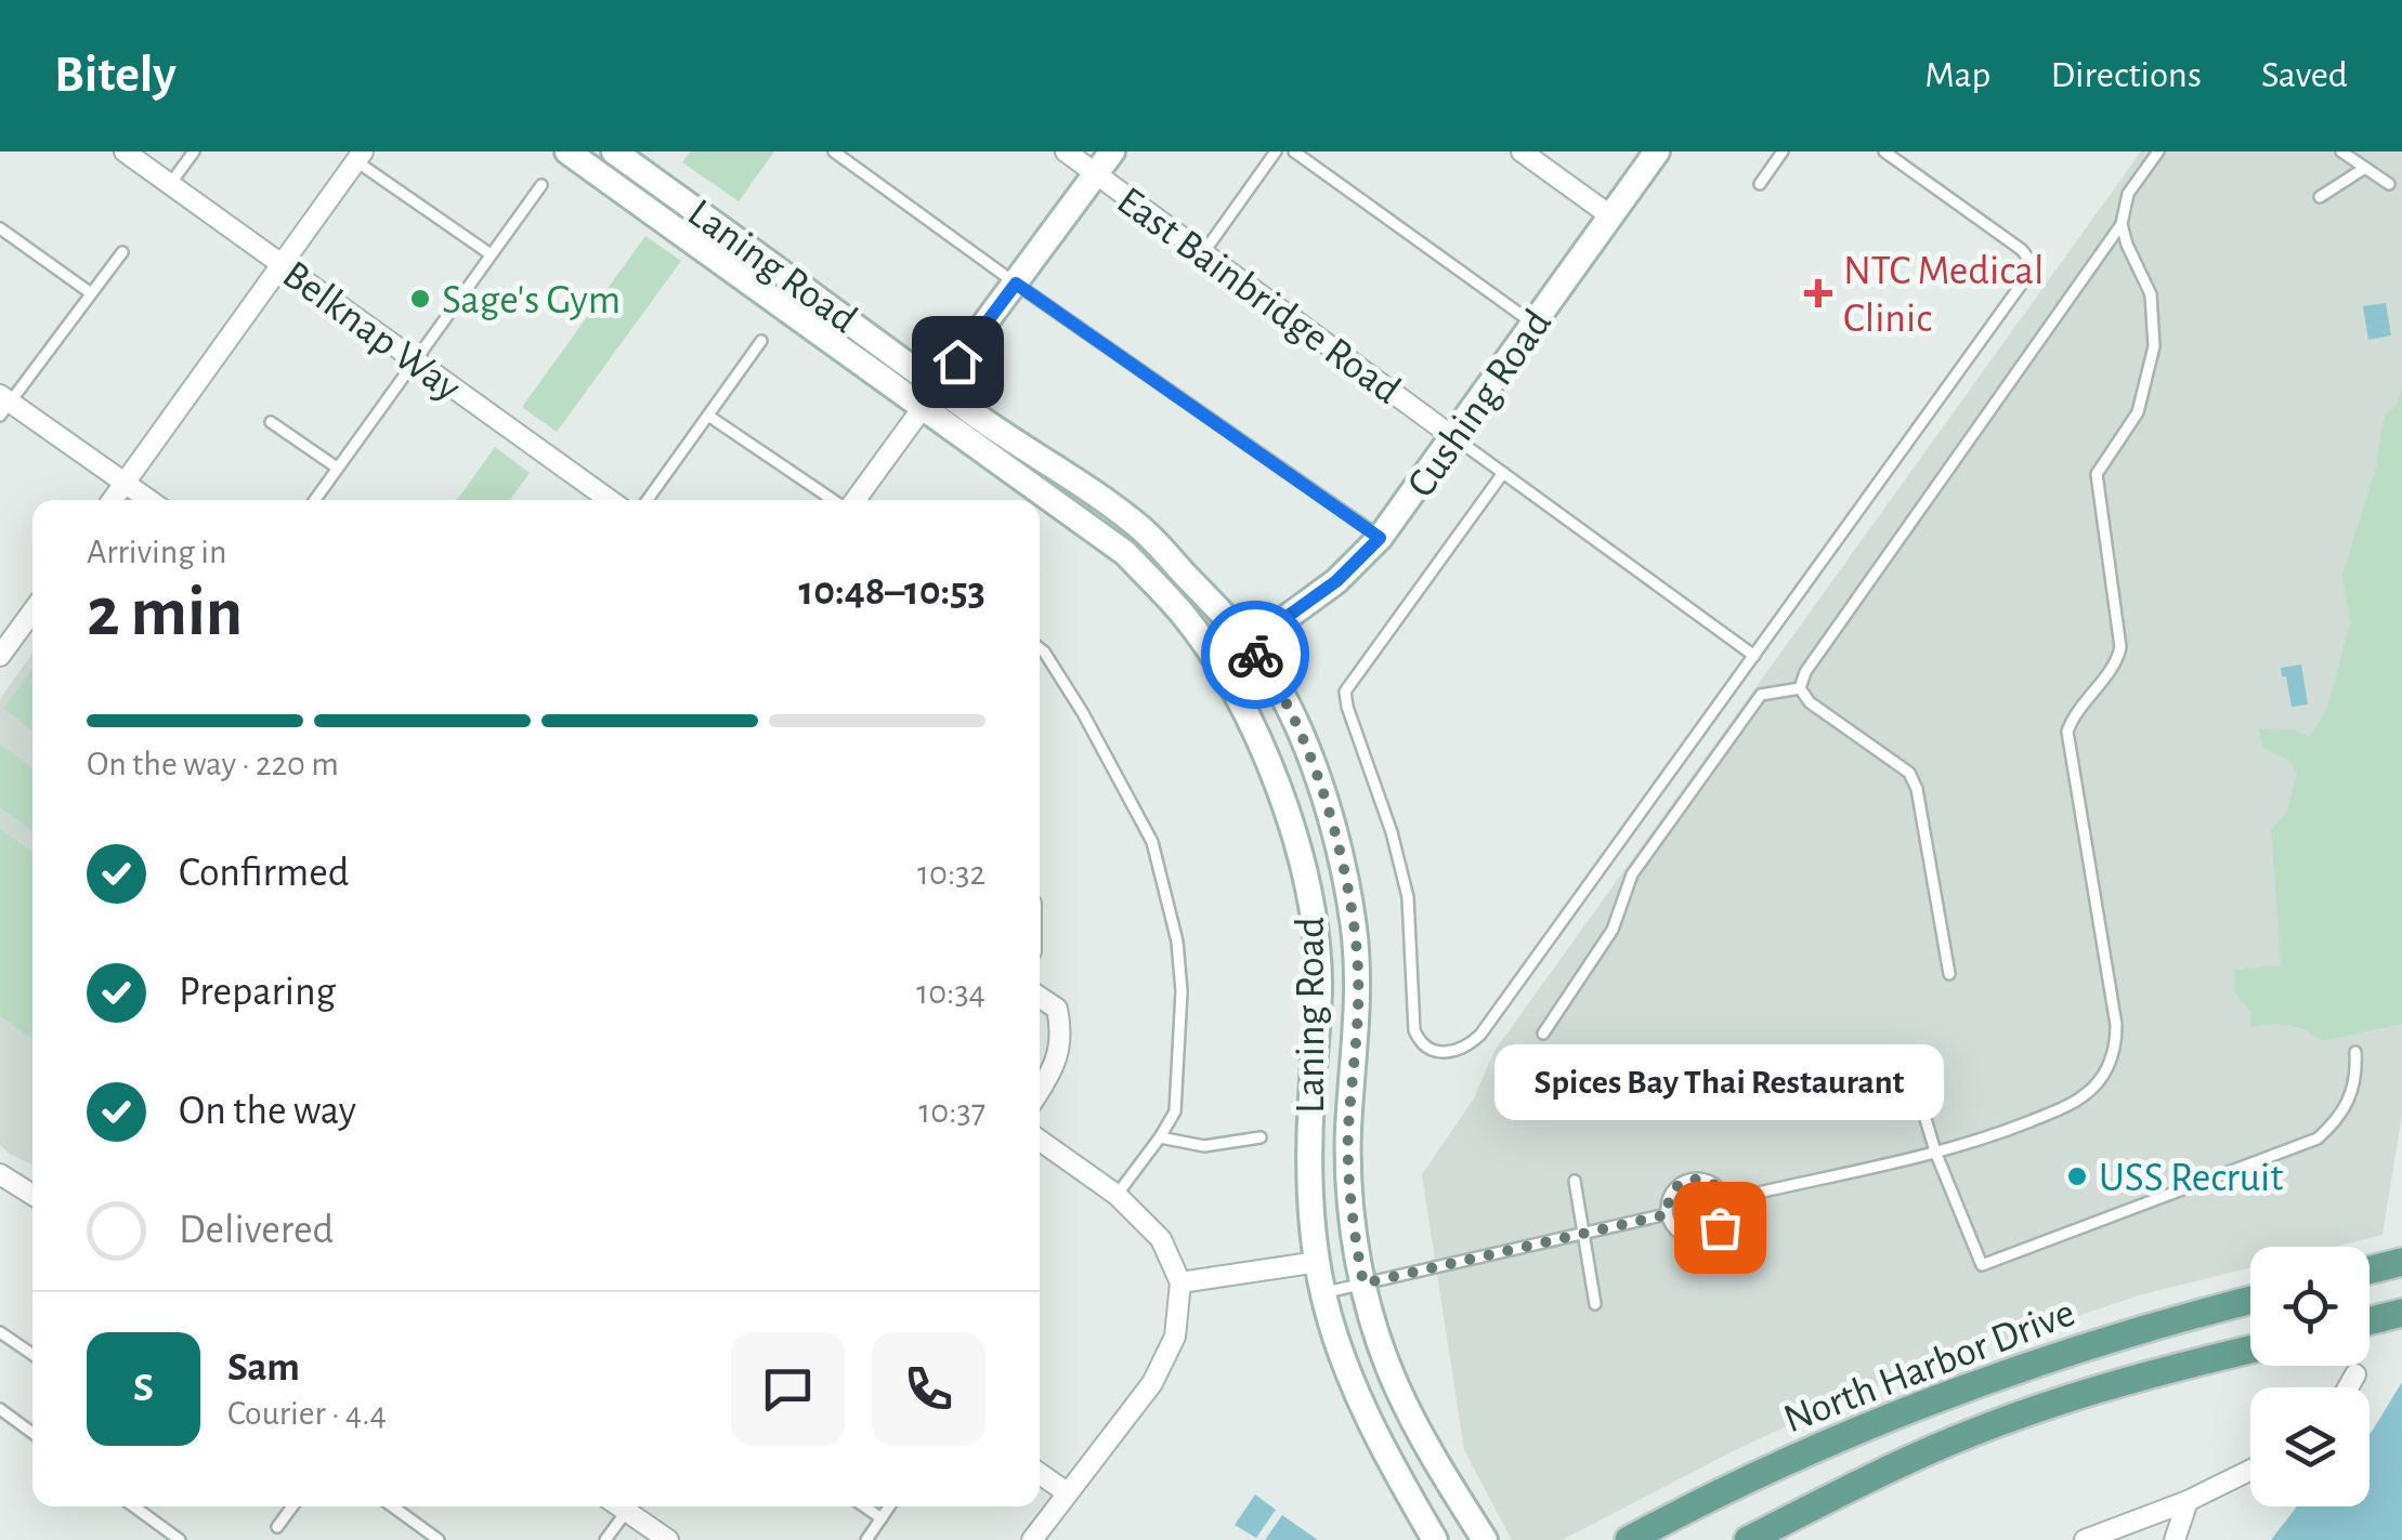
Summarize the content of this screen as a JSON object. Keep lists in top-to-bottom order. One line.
{"streets":{"main road":["North Harbor Drive"],"street":["Laning Road","East Bainbridge Road","Belknap Way","Cushing Road"]},"crossings":[["Laning Road","Cushing Road"],["East Bainbridge Road","Cushing Road"]],"places":{"health":["NTC Medical Clinic"],"other":["Sage's Gym","USS Recruit","Spices Bay Thai Restaurant"]},"page":{"header":"Bitely","nav":["Map","Directions","Saved"],"heading":["2 min","Arriving in","10:48–10:53"],"panel":["Sam","Courier · 4.4"],"bar":"On the way · 220 m","list":[["Confirmed","10:32"],["Preparing","10:34"],["On the way","10:37"],"Delivered"],"bubble":"Spices Bay Thai Restaurant","round":"S"}}
